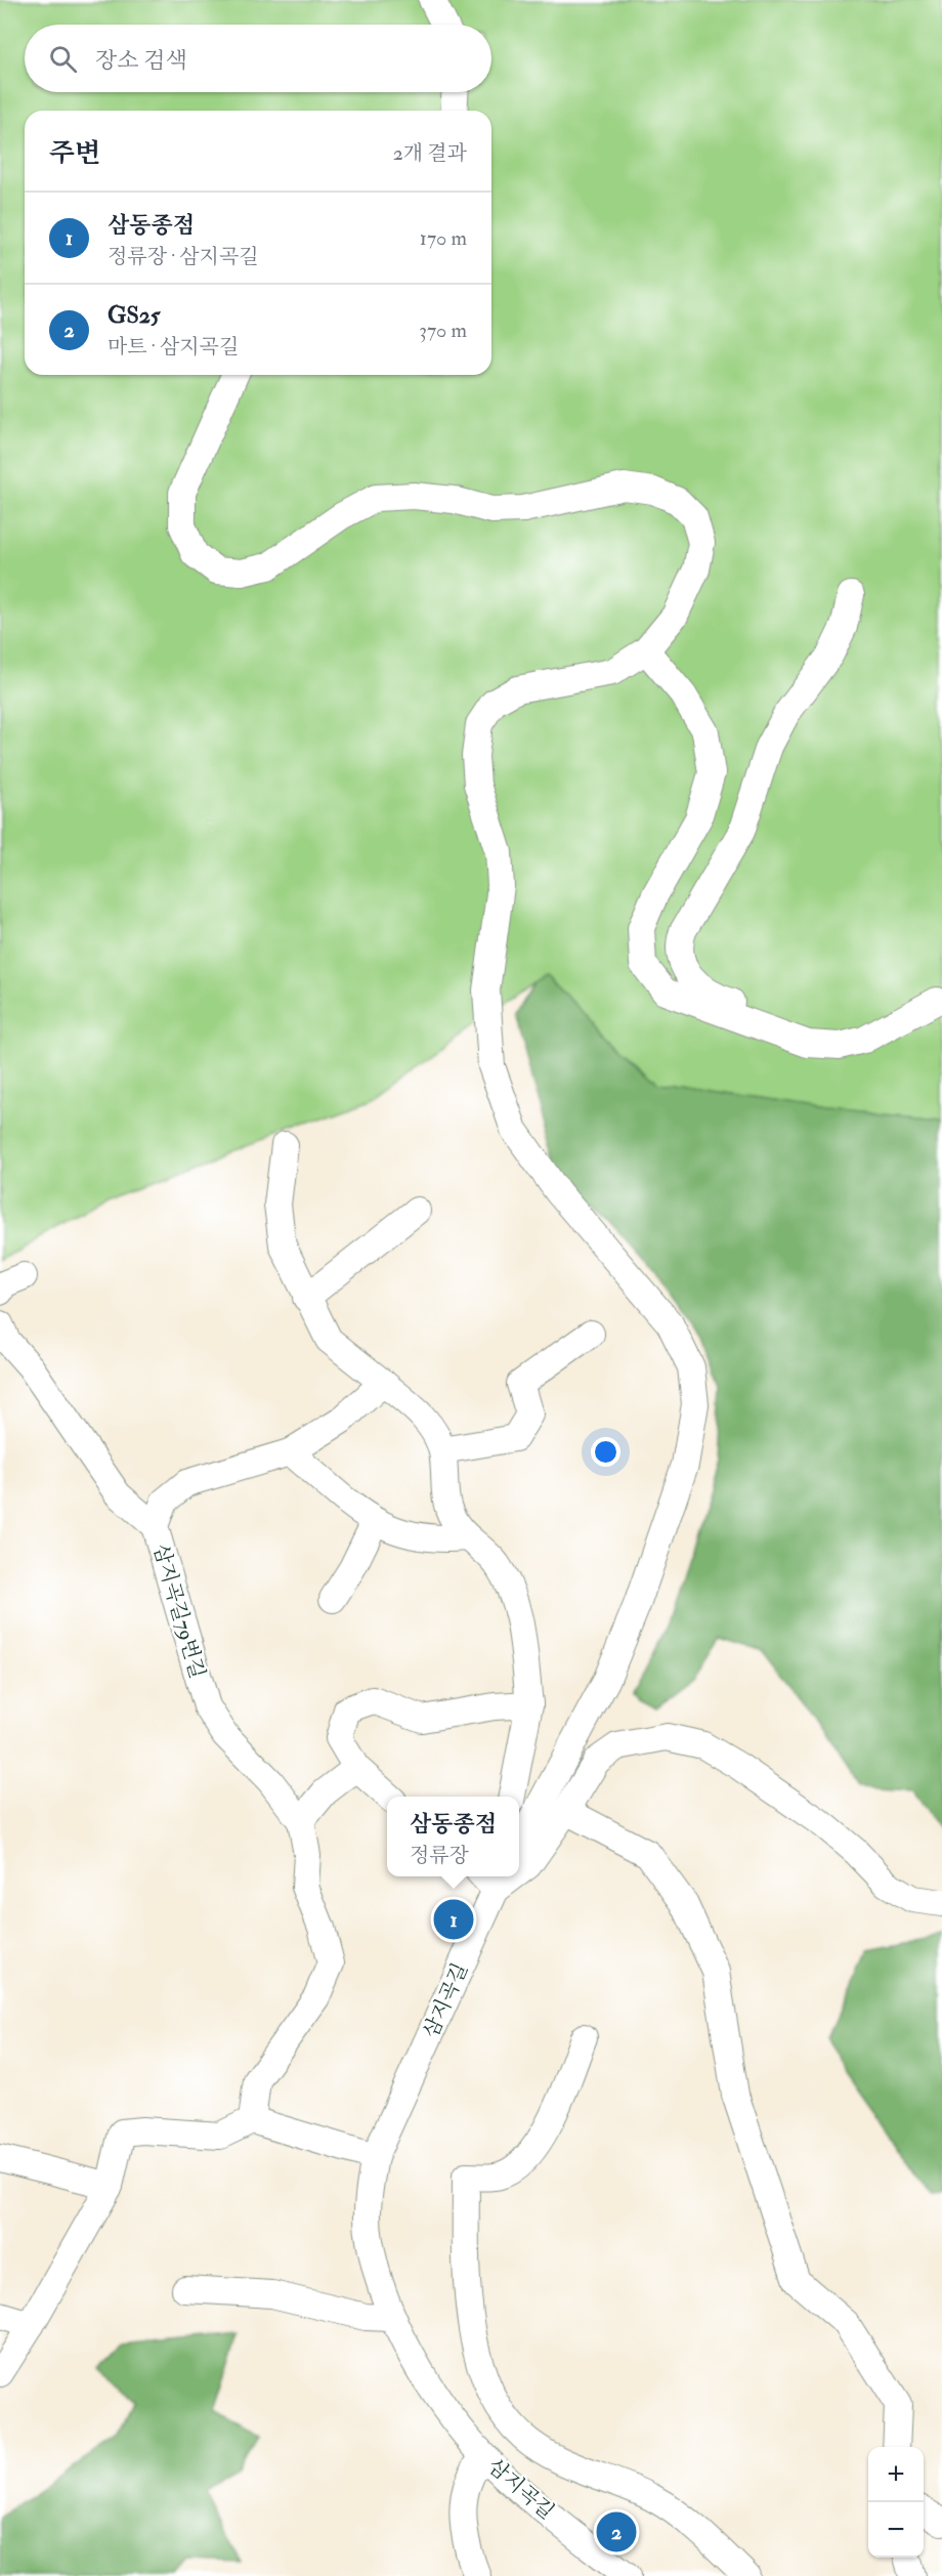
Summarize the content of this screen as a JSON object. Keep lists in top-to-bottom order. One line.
{"streets":{"street":["삼지곡길79번길","삼지곡길"]},"page":{"search":"장소 검색","heading":["주변","2개 결과"],"list":[{"mark":"1","name":"삼동종점","note":"정류장 · 삼지곡길","value":"170 m"},{"mark":"2","name":"GS25","note":"마트 · 삼지곡길","value":"370 m"}],"popup":["삼동종점","정류장"],"pins":["1","2"],"map_buttons":["+","−"]}}
